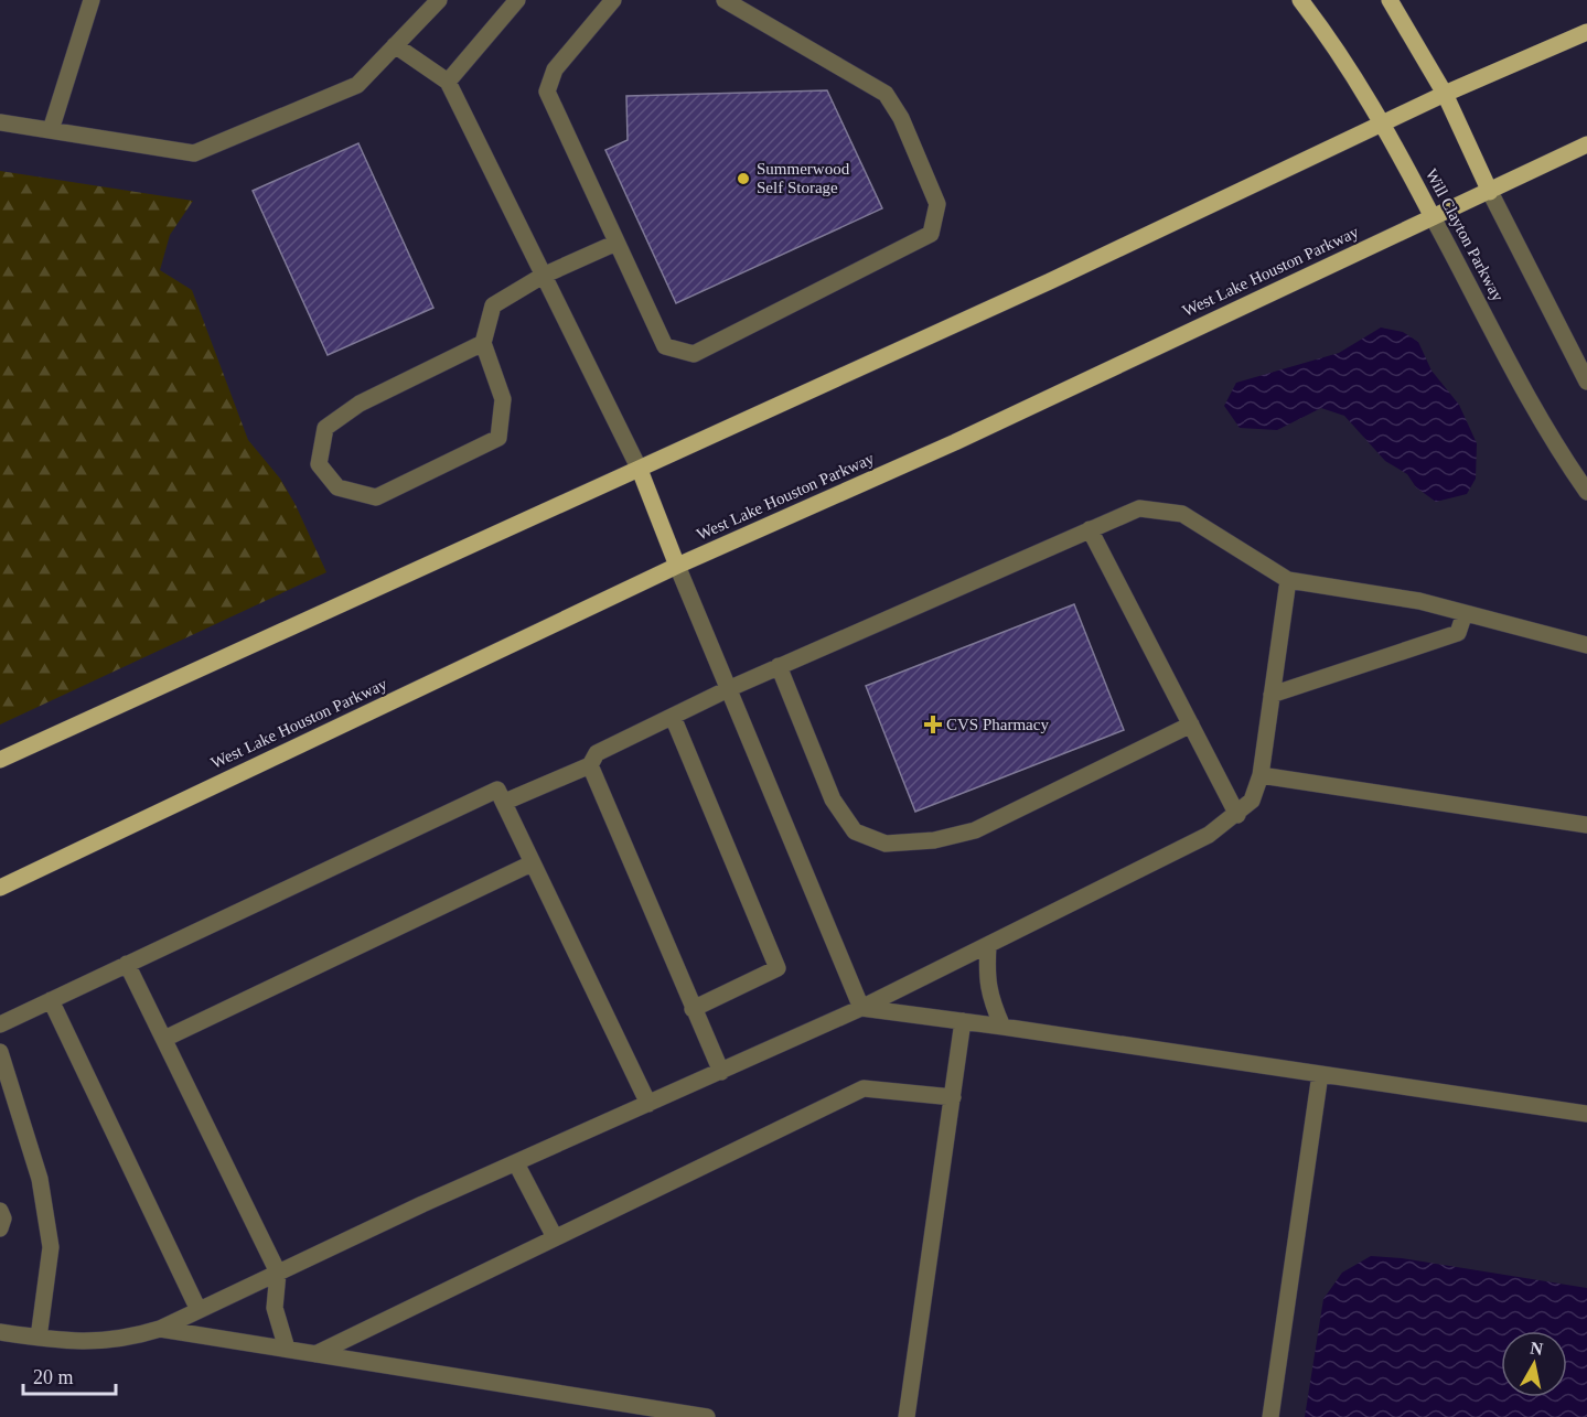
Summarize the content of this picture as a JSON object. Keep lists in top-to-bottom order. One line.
{"streets":{"main road":["Will Clayton Parkway","West Lake Houston Parkway"]},"crossings":[["Will Clayton Parkway","West Lake Houston Parkway"]],"places":{"other":["Summerwood Self Storage"],"health":["CVS Pharmacy"]},"scale_bar":"20 m","north":"top"}
